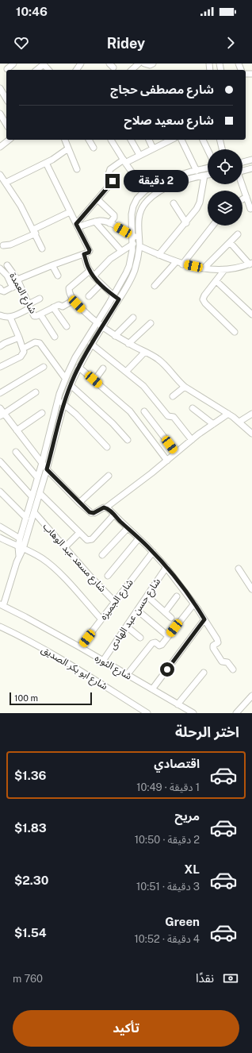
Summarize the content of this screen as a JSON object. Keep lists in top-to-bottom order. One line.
{"streets":{"street":["شارع العمدة","شارع مسعد عبد الوهاب","شارع الجميزه","شارع حسن عبد الهادى","شارع الثوره","شارع ابو بكر الصديق"]},"crossings":[["شارع مسعد عبد الوهاب","شارع الجميزه"],["شارع الجميزه","شارع الثوره"],["شارع حسن عبد الهادى","شارع الثوره"]],"scale_bar":"100 m","page":{"status":"10:46","header":"Ridey","banner":["شارع مصطفى حجاج","شارع سعيد صلاح"],"bubble":"2 دقيقة","scale":"100 m","heading":"اختر الرحلة","list":[{"name":"اقتصادي","note":"1 دقيقة · 10:49","value":"$1.36"},{"name":"مريح","note":"2 دقيقة · 10:50","value":"$1.83"},{"name":"XL","note":"3 دقيقة · 10:51","value":"$2.30"},{"name":"Green","note":"4 دقيقة · 10:52","value":"$1.54"}],"pay":["نقدًا","760 m"],"buttons":"تأكيد"}}
